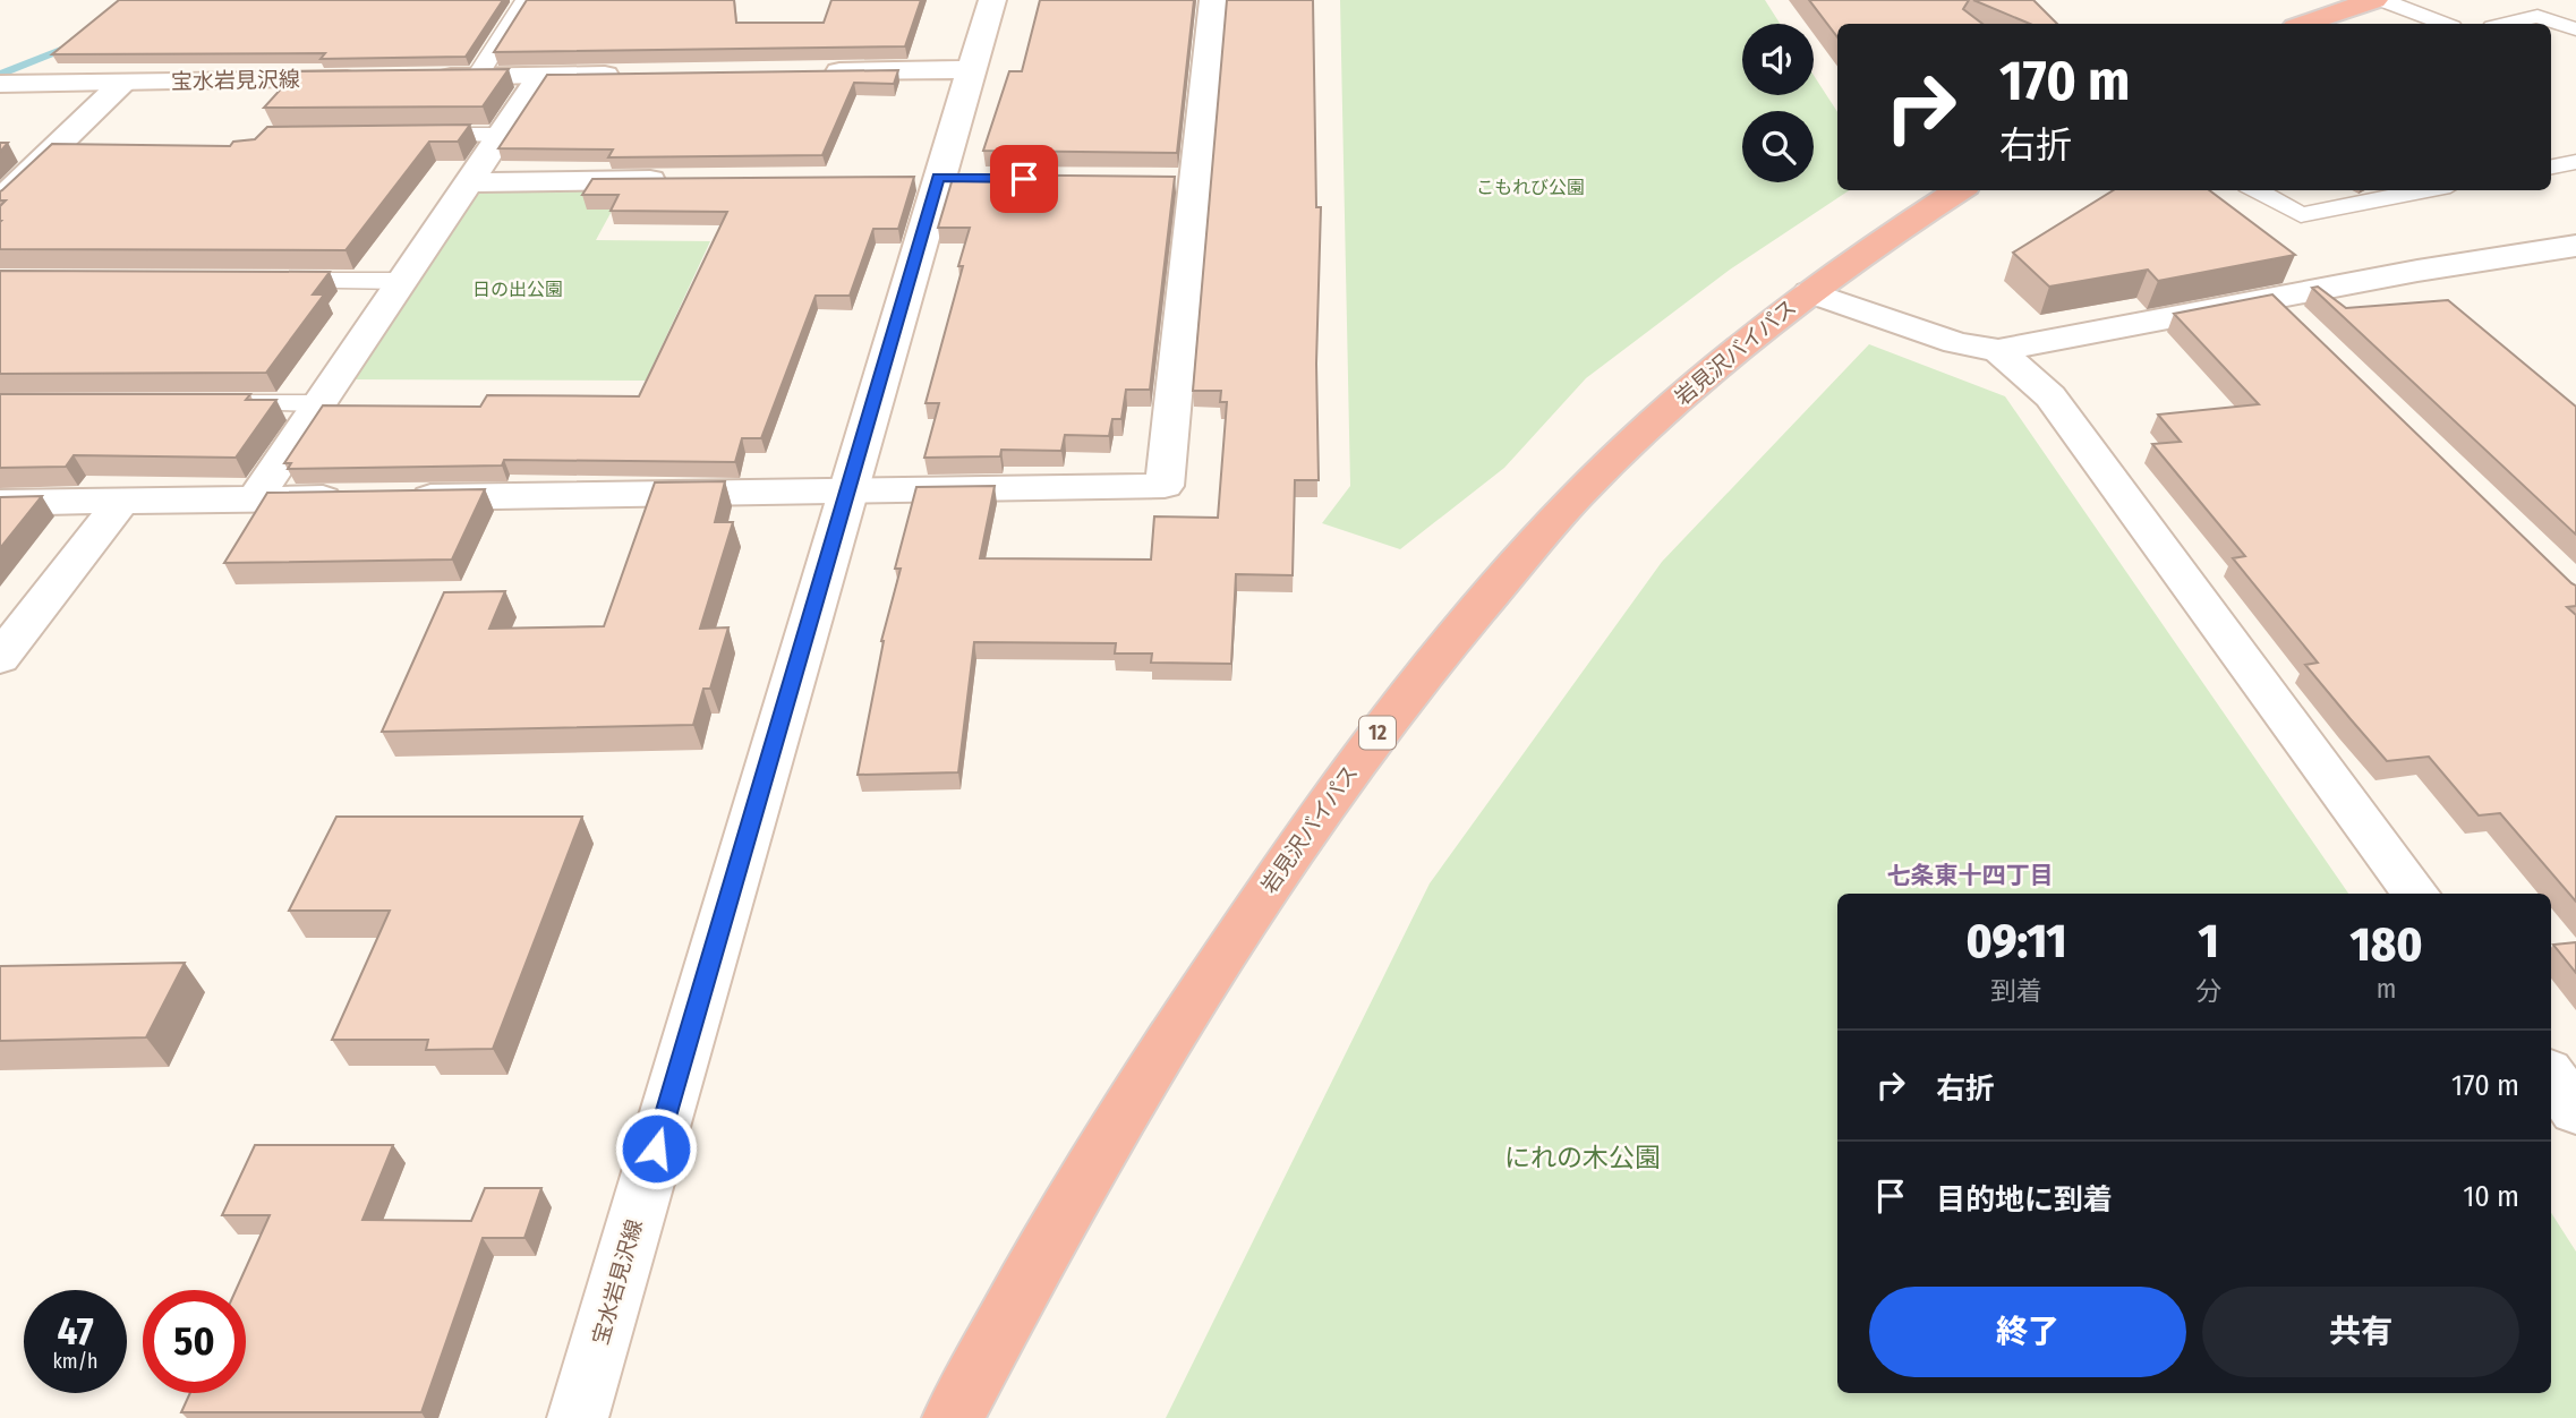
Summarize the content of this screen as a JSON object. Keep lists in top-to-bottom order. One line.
{"streets":{"highway":["岩見沢バイパス","12"],"street":["宝水岩見沢線"]},"districts":["七条東十四丁目"],"parks":["こもれび公園","日の出公園","にれの木公園"],"page":{"turn":["170 m","右折"],"eta":["09:11","到着","1","分","180","m"],"list":[{"name":"右折","value":"170 m"},{"name":"目的地に到着","value":"10 m"}],"buttons":["終了","共有"],"speed":"47 km/h","limit":"50"}}
